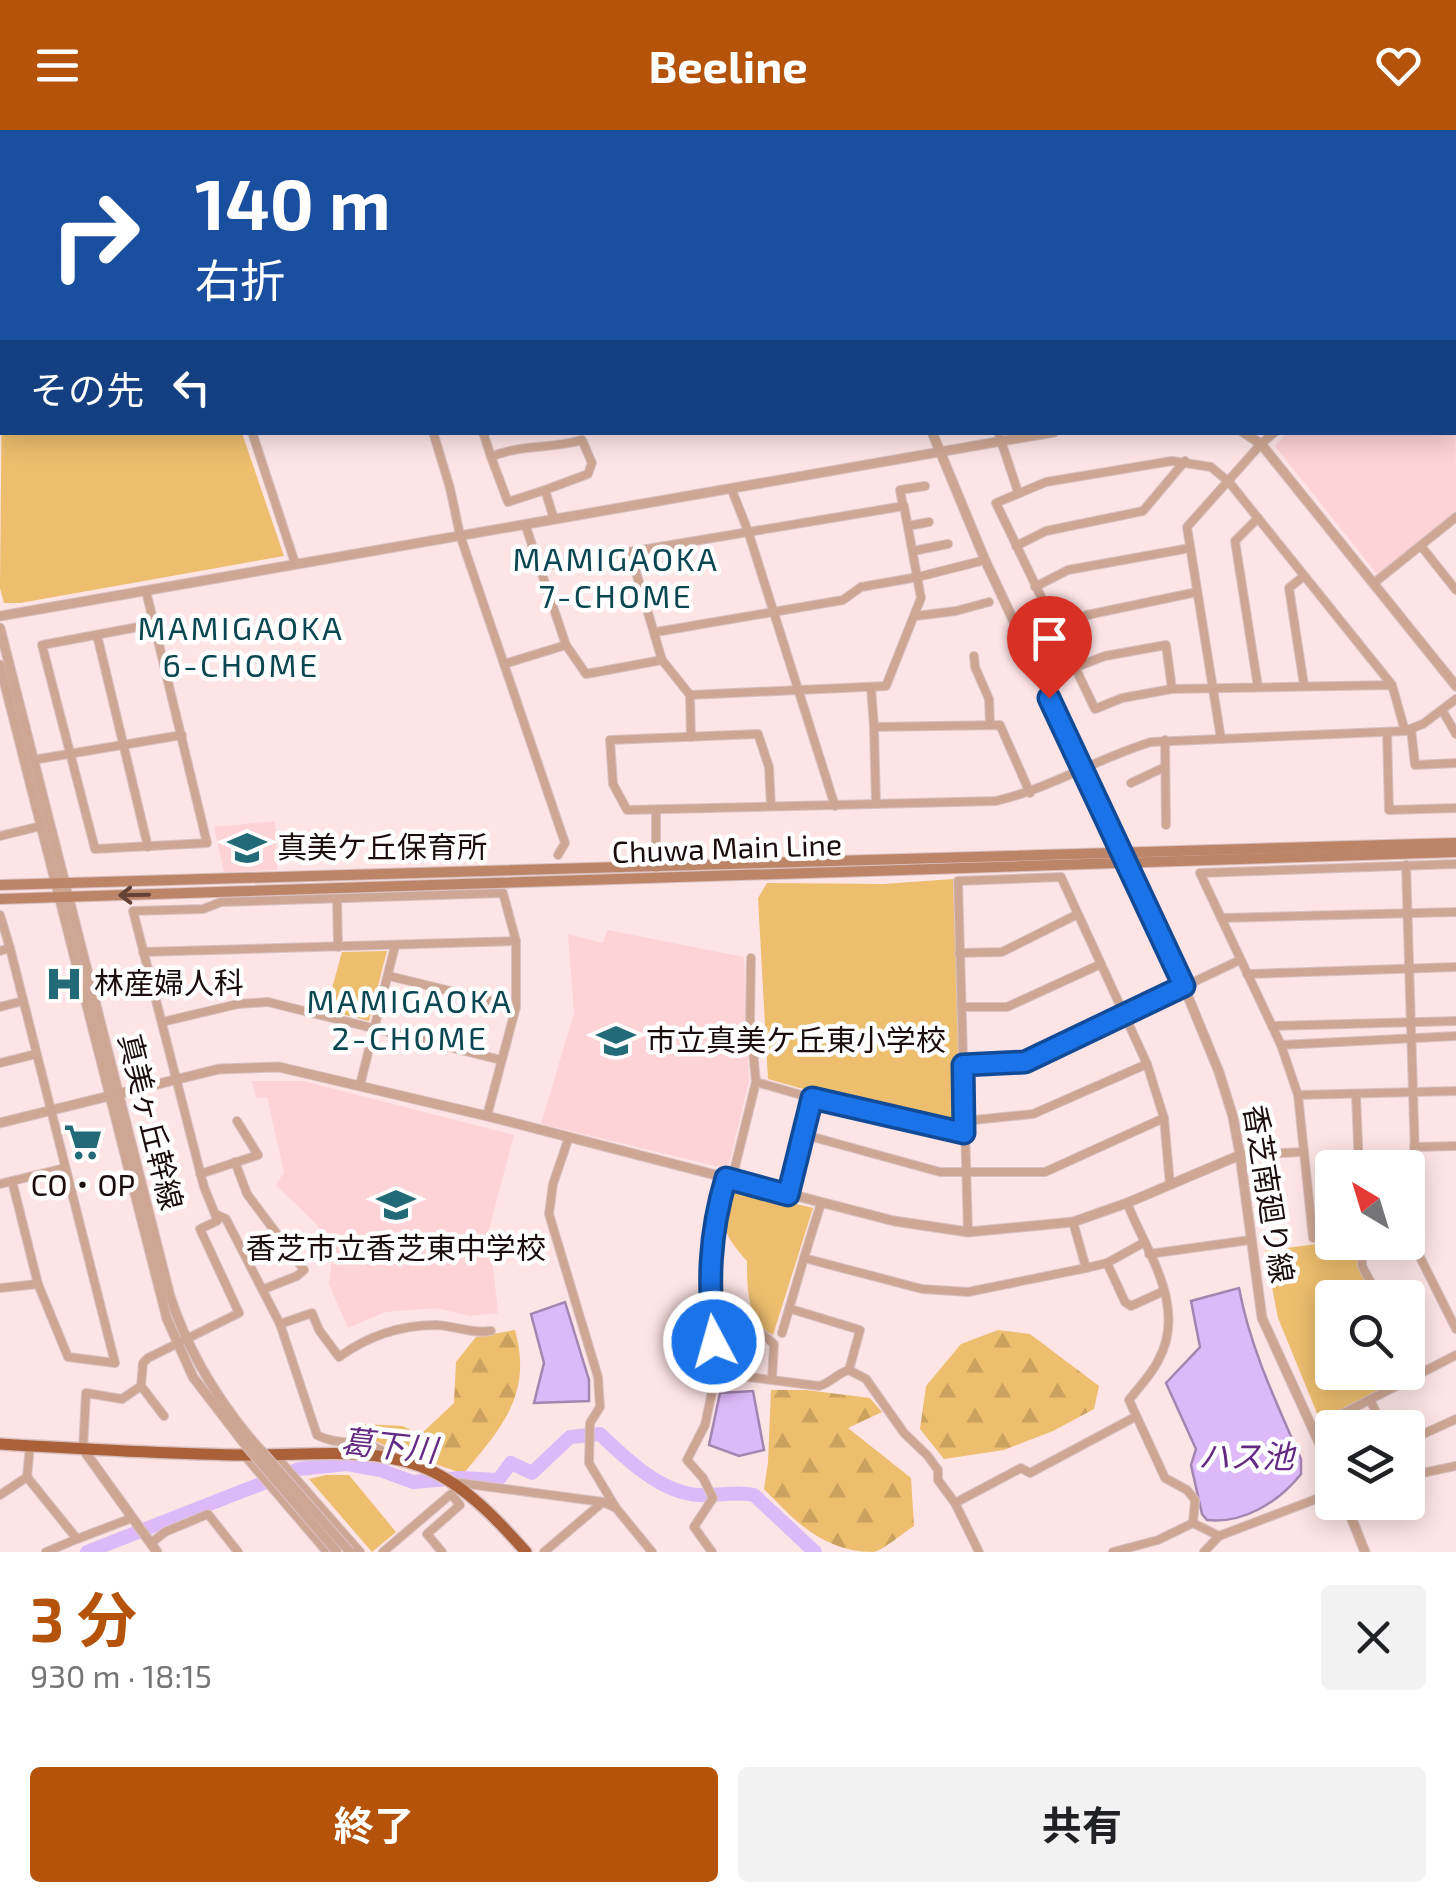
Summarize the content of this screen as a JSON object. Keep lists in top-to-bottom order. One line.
{"streets":{"main road":["Chuwa Main Line"],"street":["真美ヶ丘幹線","香芝南廻り線"]},"crossings":[["Chuwa Main Line","真美ヶ丘幹線"],["Chuwa Main Line","香芝南廻り線"]],"districts":["MAMIGAOKA 7-CHOME","MAMIGAOKA 6-CHOME","MAMIGAOKA 2-CHOME"],"water":["葛下川","ハス池"],"places":{"school or university":["真美ケ丘保育所","市立真美ケ丘東小学校","香芝市立香芝東中学校"],"hospital":["林産婦人科"],"supermarket":["CO・OP"]},"north":"top left","page":{"header":"Beeline","turn":["140 m","右折"],"then":"その先","heading":["3 分","930 m · 18:15"],"buttons":["終了","共有"]}}
